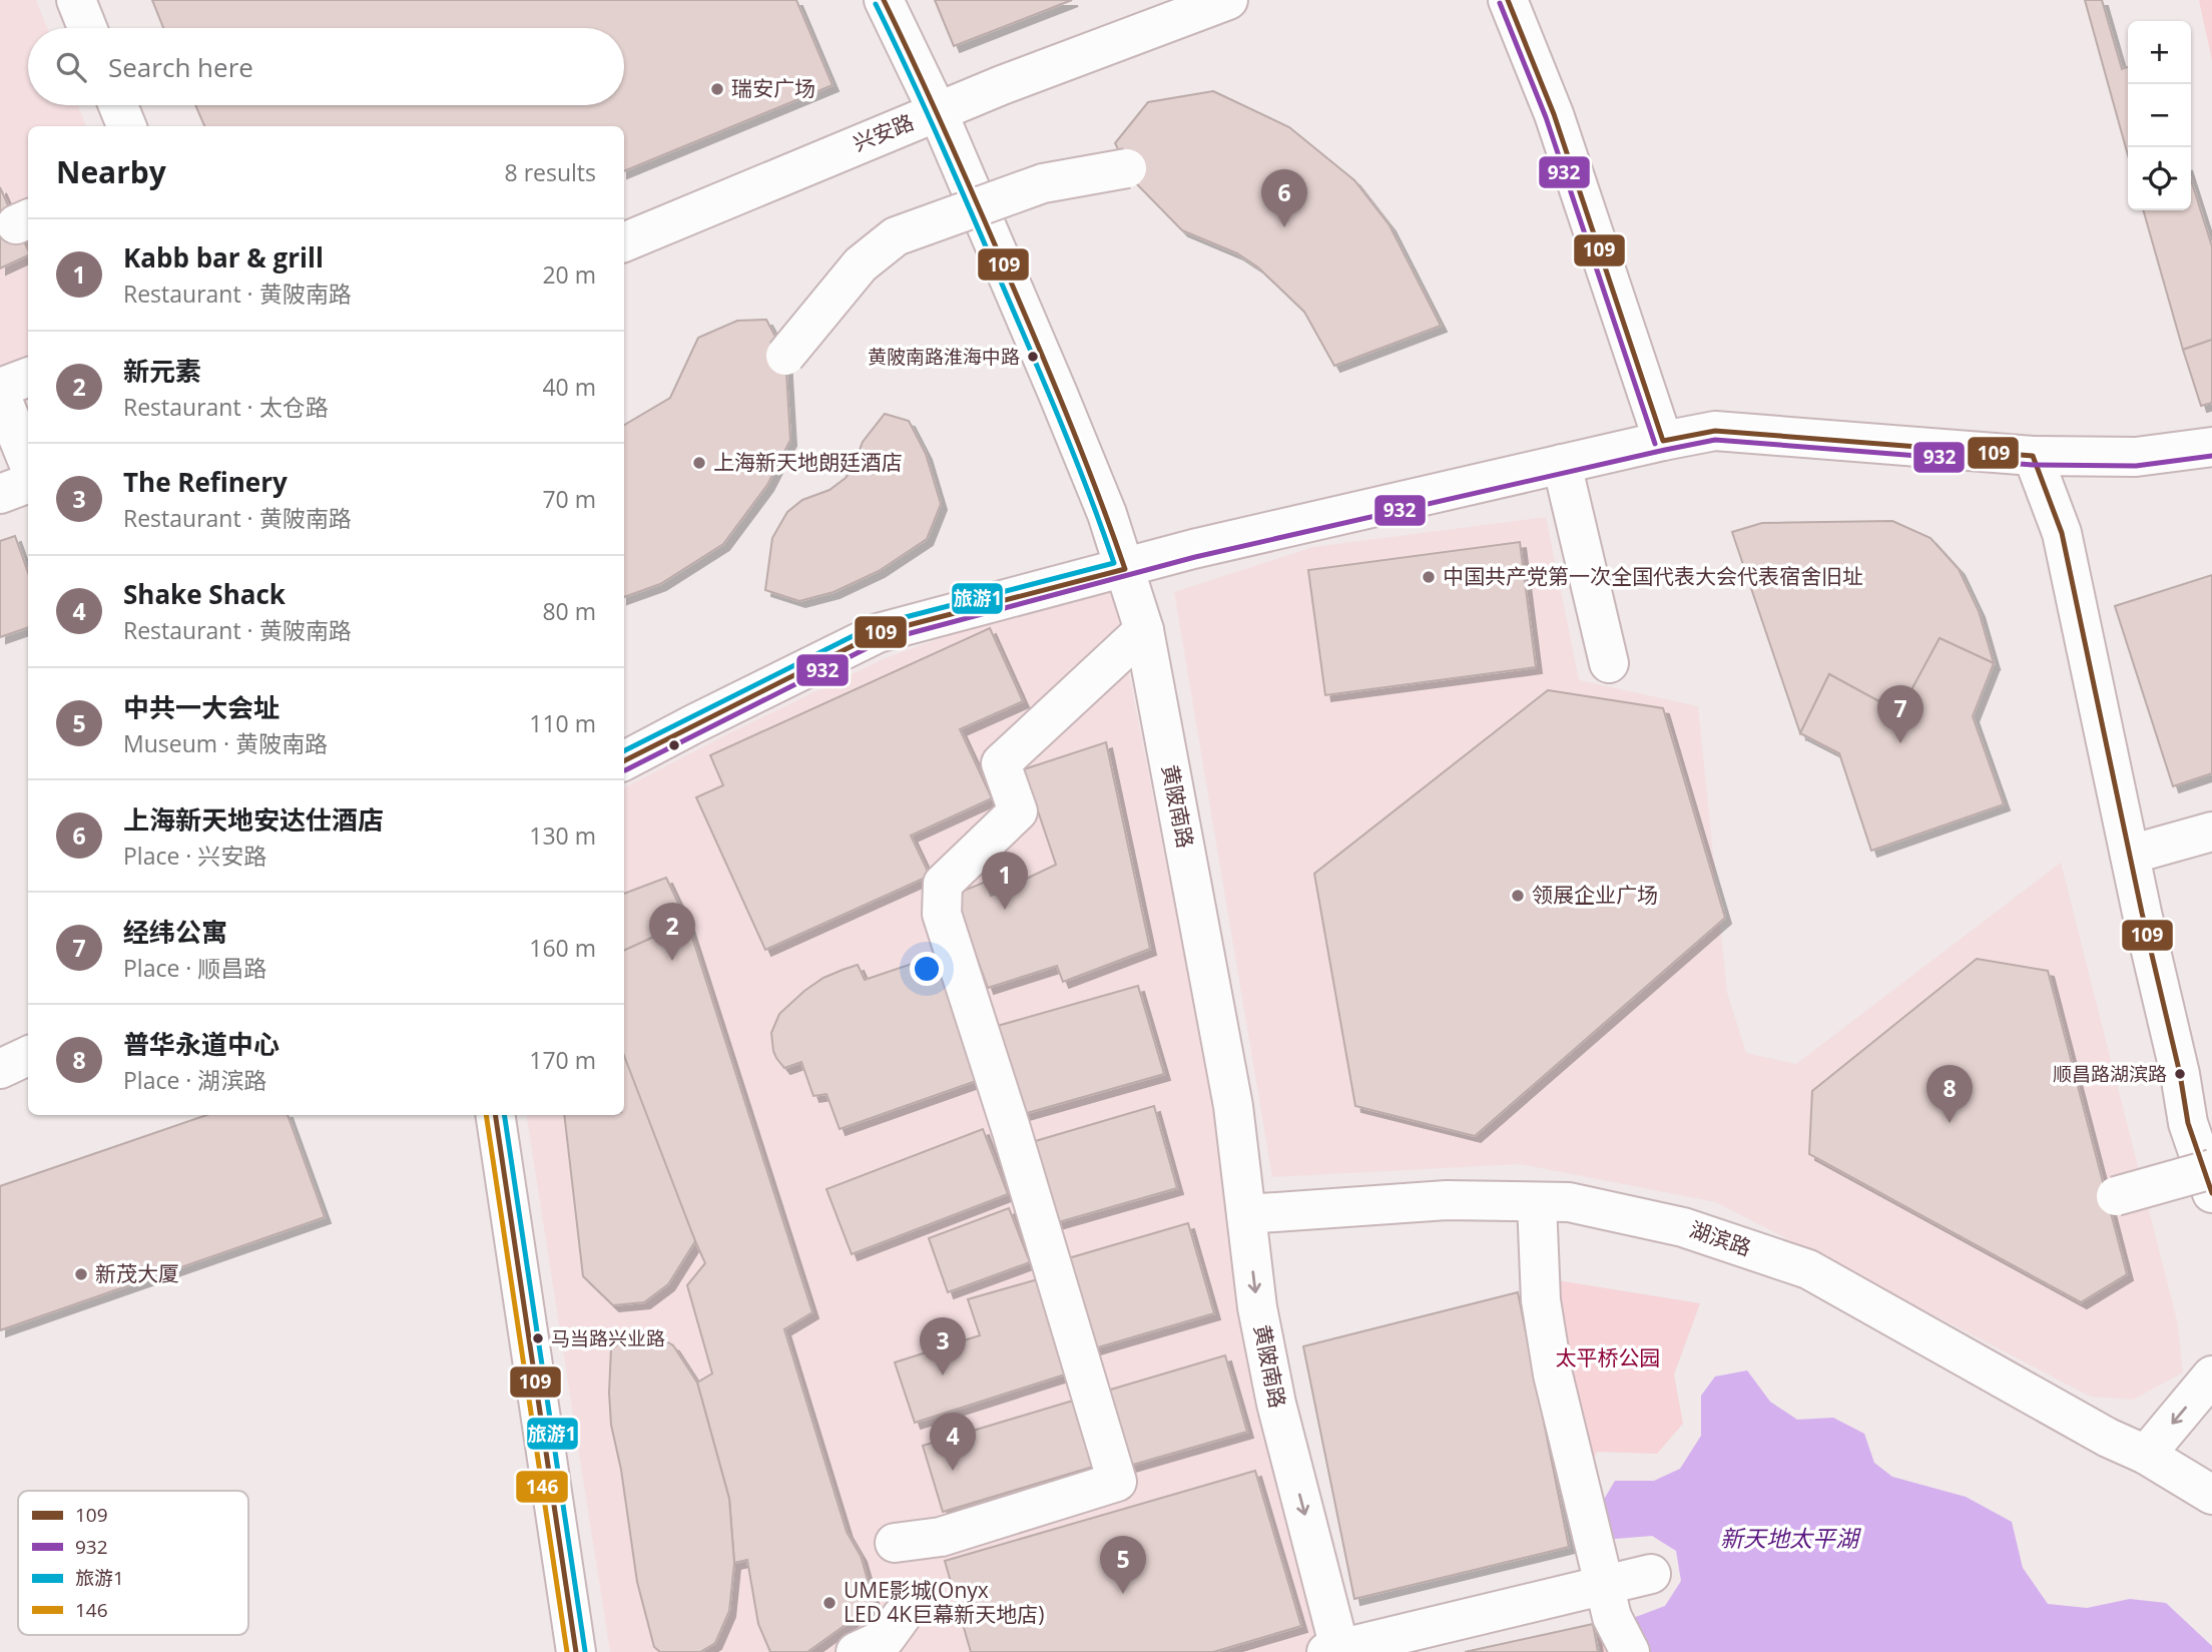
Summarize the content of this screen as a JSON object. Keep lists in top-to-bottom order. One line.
{"streets":{"street":["兴安路","黄陂南路","湖滨路"]},"crossings":[["兴安路","黄陂南路"],["黄陂南路","湖滨路"]],"water":["新天地太平湖"],"parks":["太平桥公园"],"places":["瑞安广场","黄陂南路淮海中路","上海新天地朗廷酒店","中国共产党第一次全国代表大会代表宿舍旧址","领展企业广场","顺昌路湖滨路","新茂大厦","马当路兴业路","UME影城(Onyx LED 4K巨幕新天地店)"],"lines":["transit line 109","transit line 932","transit line 旅游1","transit line 146"],"legend":["109","932","旅游1","146"],"page":{"map_buttons":["+","−"],"search":"Search here","heading":["Nearby","8 results"],"pins":["6","7","1","2","8","3","4","5"],"list":[{"mark":"1","name":"Kabb bar & grill","note":"Restaurant · 黄陂南路","value":"20 m"},{"mark":"2","name":"新元素","note":"Restaurant · 太仓路","value":"40 m"},{"mark":"3","name":"The Refinery","note":"Restaurant · 黄陂南路","value":"70 m"},{"mark":"4","name":"Shake Shack","note":"Restaurant · 黄陂南路","value":"80 m"},{"mark":"5","name":"中共一大会址","note":"Museum · 黄陂南路","value":"110 m"},{"mark":"6","name":"上海新天地安达仕酒店","note":"Place · 兴安路","value":"130 m"},{"mark":"7","name":"经纬公寓","note":"Place · 顺昌路","value":"160 m"},{"mark":"8","name":"普华永道中心","note":"Place · 湖滨路","value":"170 m"}]}}
